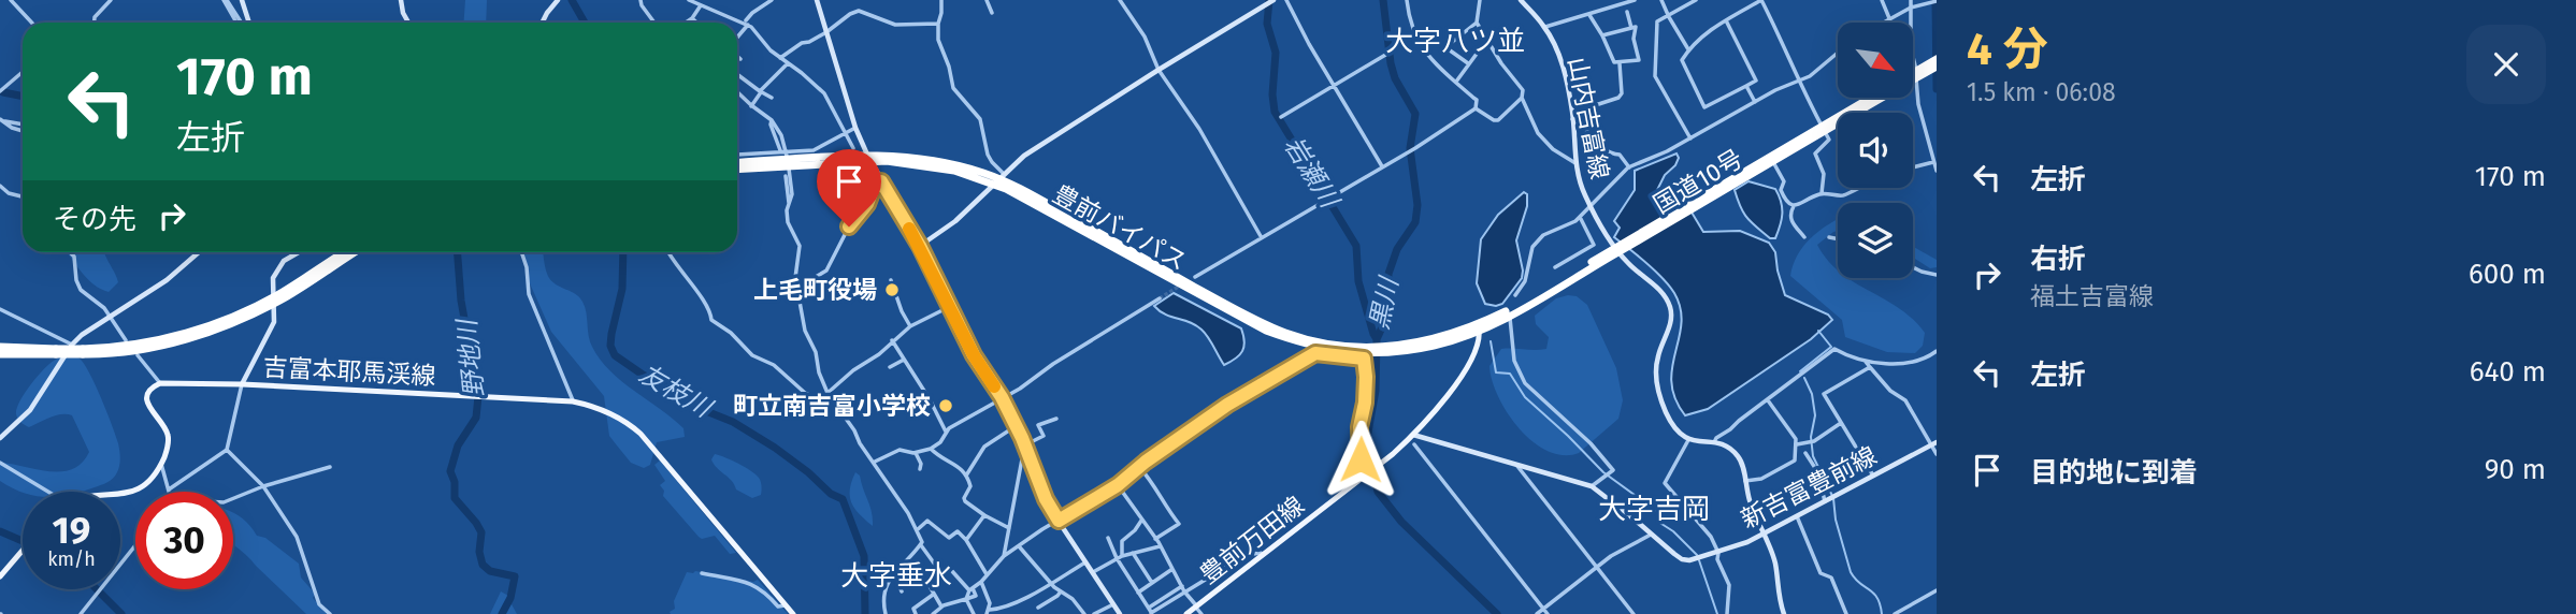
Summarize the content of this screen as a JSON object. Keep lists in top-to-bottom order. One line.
{"streets":{"highway":["国道10号","豊前バイパス"],"main road":["山内吉富線","吉富本耶馬渓線","新吉富豊前線","豊前万田線"]},"crossings":[["山内吉富線","国道10号"],["国道10号","豊前バイパス"],["国道10号","豊前万田線"],["豊前バイパス","豊前万田線"],["新吉富豊前線","豊前万田線"]],"districts":["大字八ツ並","大字吉岡","大字垂水"],"water":["岩瀬川","黒川","野地川","友枝川"],"places":["上毛町役場","町立南吉富小学校"],"north":"bottom right","page":{"heading":["4 分","1.5 km · 06:08"],"turn":["170 m","左折"],"list":[{"name":"左折","value":"170 m"},{"name":"右折","note":"福土吉富線","value":"600 m"},{"name":"左折","value":"640 m"},{"name":"目的地に到着","value":"90 m"}],"then":"その先","speed":"19 km/h","limit":"30"}}
